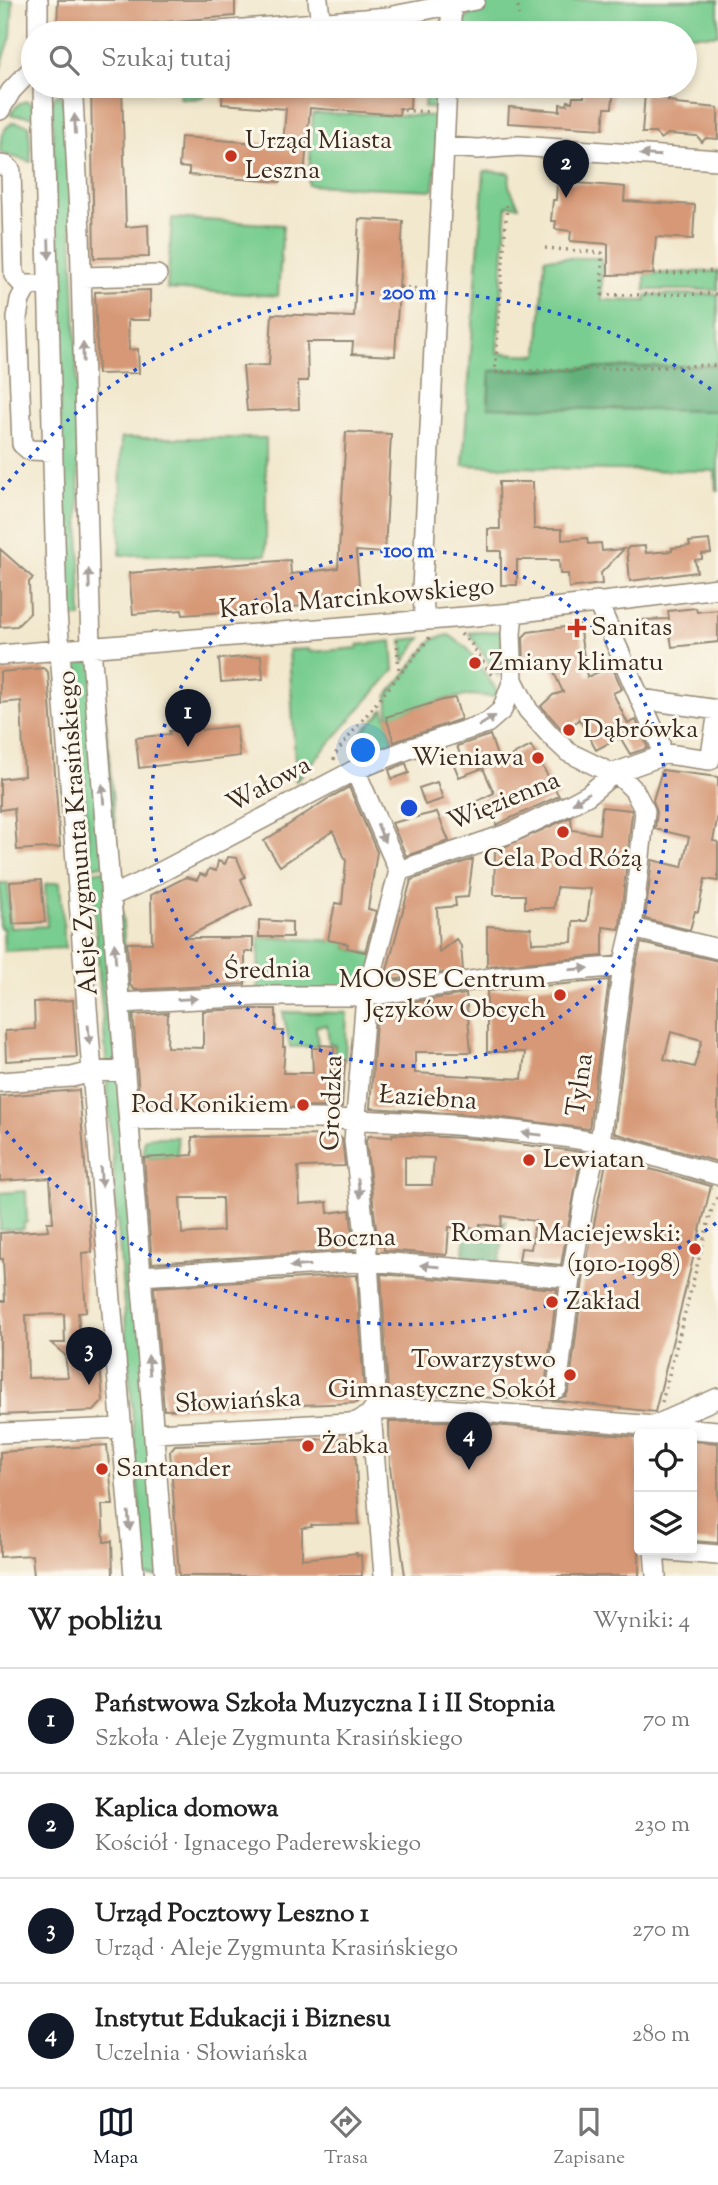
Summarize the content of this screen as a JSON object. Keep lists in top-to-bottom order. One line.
{"streets":{"street":["Karola Marcinkowskiego","Wałowa","Więzienna","Aleje Zygmunta Krasińskiego","Średnia","Tylna","Łaziebna","Grodzka","Boczna","Słowiańska"]},"crossings":[["Karola Marcinkowskiego","Wałowa"],["Karola Marcinkowskiego","Aleje Zygmunta Krasińskiego"],["Wałowa","Więzienna"],["Wałowa","Aleje Zygmunta Krasińskiego"],["Wałowa","Tylna"],["Więzienna","Grodzka"],["Aleje Zygmunta Krasińskiego","Średnia"],["Aleje Zygmunta Krasińskiego","Łaziebna"],["Aleje Zygmunta Krasińskiego","Boczna"],["Aleje Zygmunta Krasińskiego","Słowiańska"],["Średnia","Tylna"],["Średnia","Grodzka"],["Tylna","Łaziebna"],["Tylna","Boczna"],["Tylna","Słowiańska"],["Łaziebna","Grodzka"],["Grodzka","Boczna"],["Grodzka","Słowiańska"]],"one_way":["Więzienna","Średnia","Łaziebna","Boczna"],"places":{"other":["Urząd Miasta Leszna","Zmiany klimatu","Dąbrówka","Wieniawa","Cela Pod Różą","MOOSE Centrum Języków Obcych","Pod Konikiem","Lewiatan","Roman Maciejewski: (1910-1998)","Zakład","Towarzystwo Gimnastyczne Sokół","Żabka","Santander"],"health":["Sanitas"]},"page":{"search":"Szukaj tutaj","pins":["2","1","3","4"],"heading":["W pobliżu","Wyniki: 4"],"list":[{"mark":"1","name":"Państwowa Szkoła Muzyczna I i II Stopnia","note":"Szkoła · Aleje Zygmunta Krasińskiego","value":"70 m"},{"mark":"2","name":"Kaplica domowa","note":"Kościół · Ignacego Paderewskiego","value":"230 m"},{"mark":"3","name":"Urząd Pocztowy Leszno 1","note":"Urząd · Aleje Zygmunta Krasińskiego","value":"270 m"},{"mark":"4","name":"Instytut Edukacji i Biznesu","note":"Uczelnia · Słowiańska","value":"280 m"}],"nav":["Mapa","Trasa","Zapisane"]},"rings":["200 m","100 m"]}
